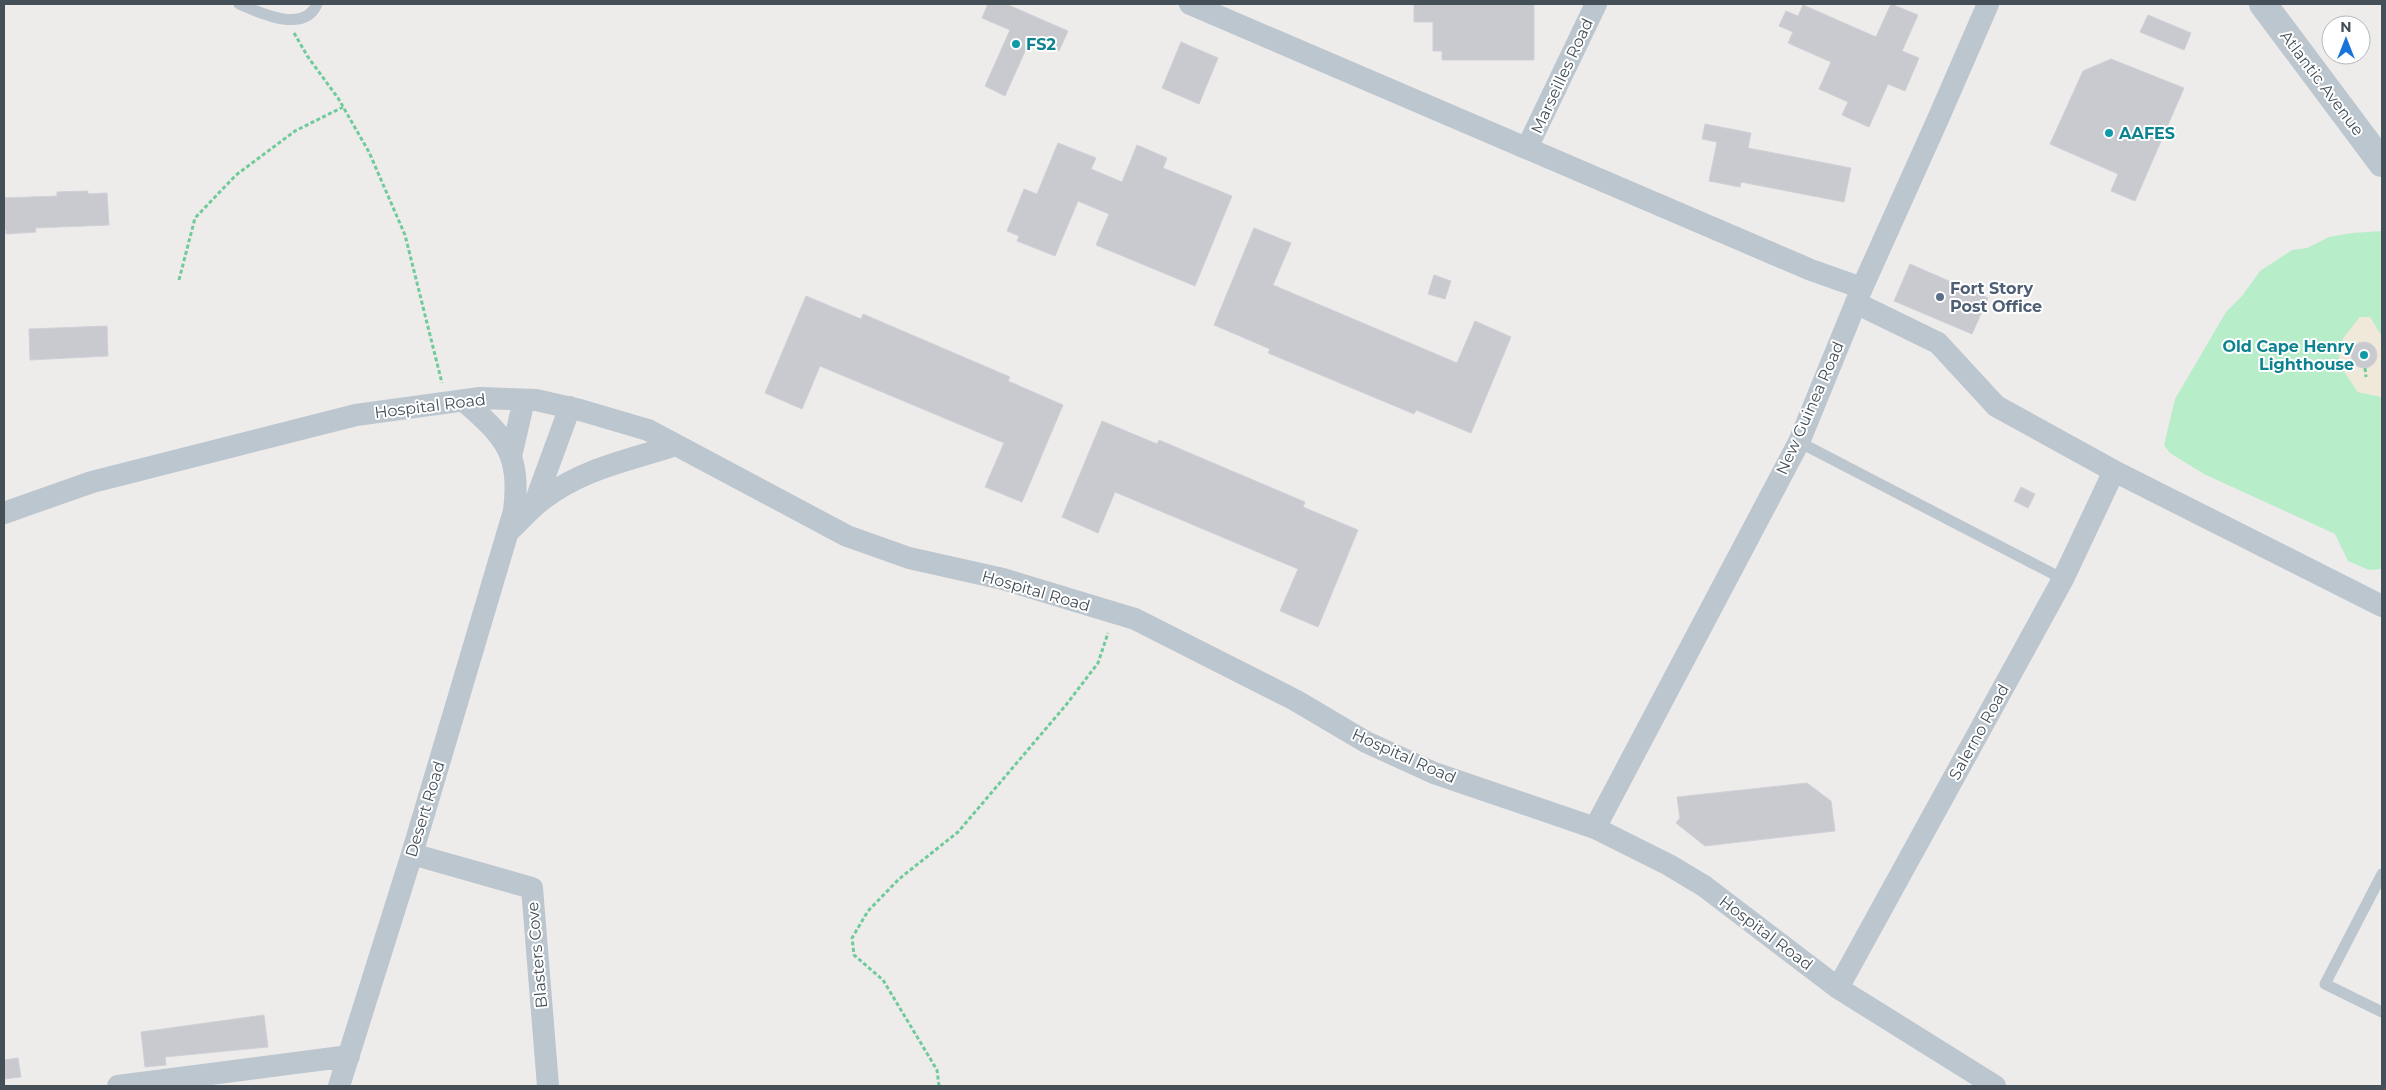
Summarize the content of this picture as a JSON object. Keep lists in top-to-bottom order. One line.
{"streets":{"street":["Marseilles Road","Atlantic Avenue","Hospital Road","New Guinea Road","Salerno Road","Desert Road","Blasters Cove"]},"crossings":[["Hospital Road","New Guinea Road"],["Hospital Road","Salerno Road"],["Hospital Road","Desert Road"],["Desert Road","Blasters Cove"]],"places":["FS2","AAFES","Fort Story Post Office","Old Cape Henry Lighthouse"],"north":"top"}
